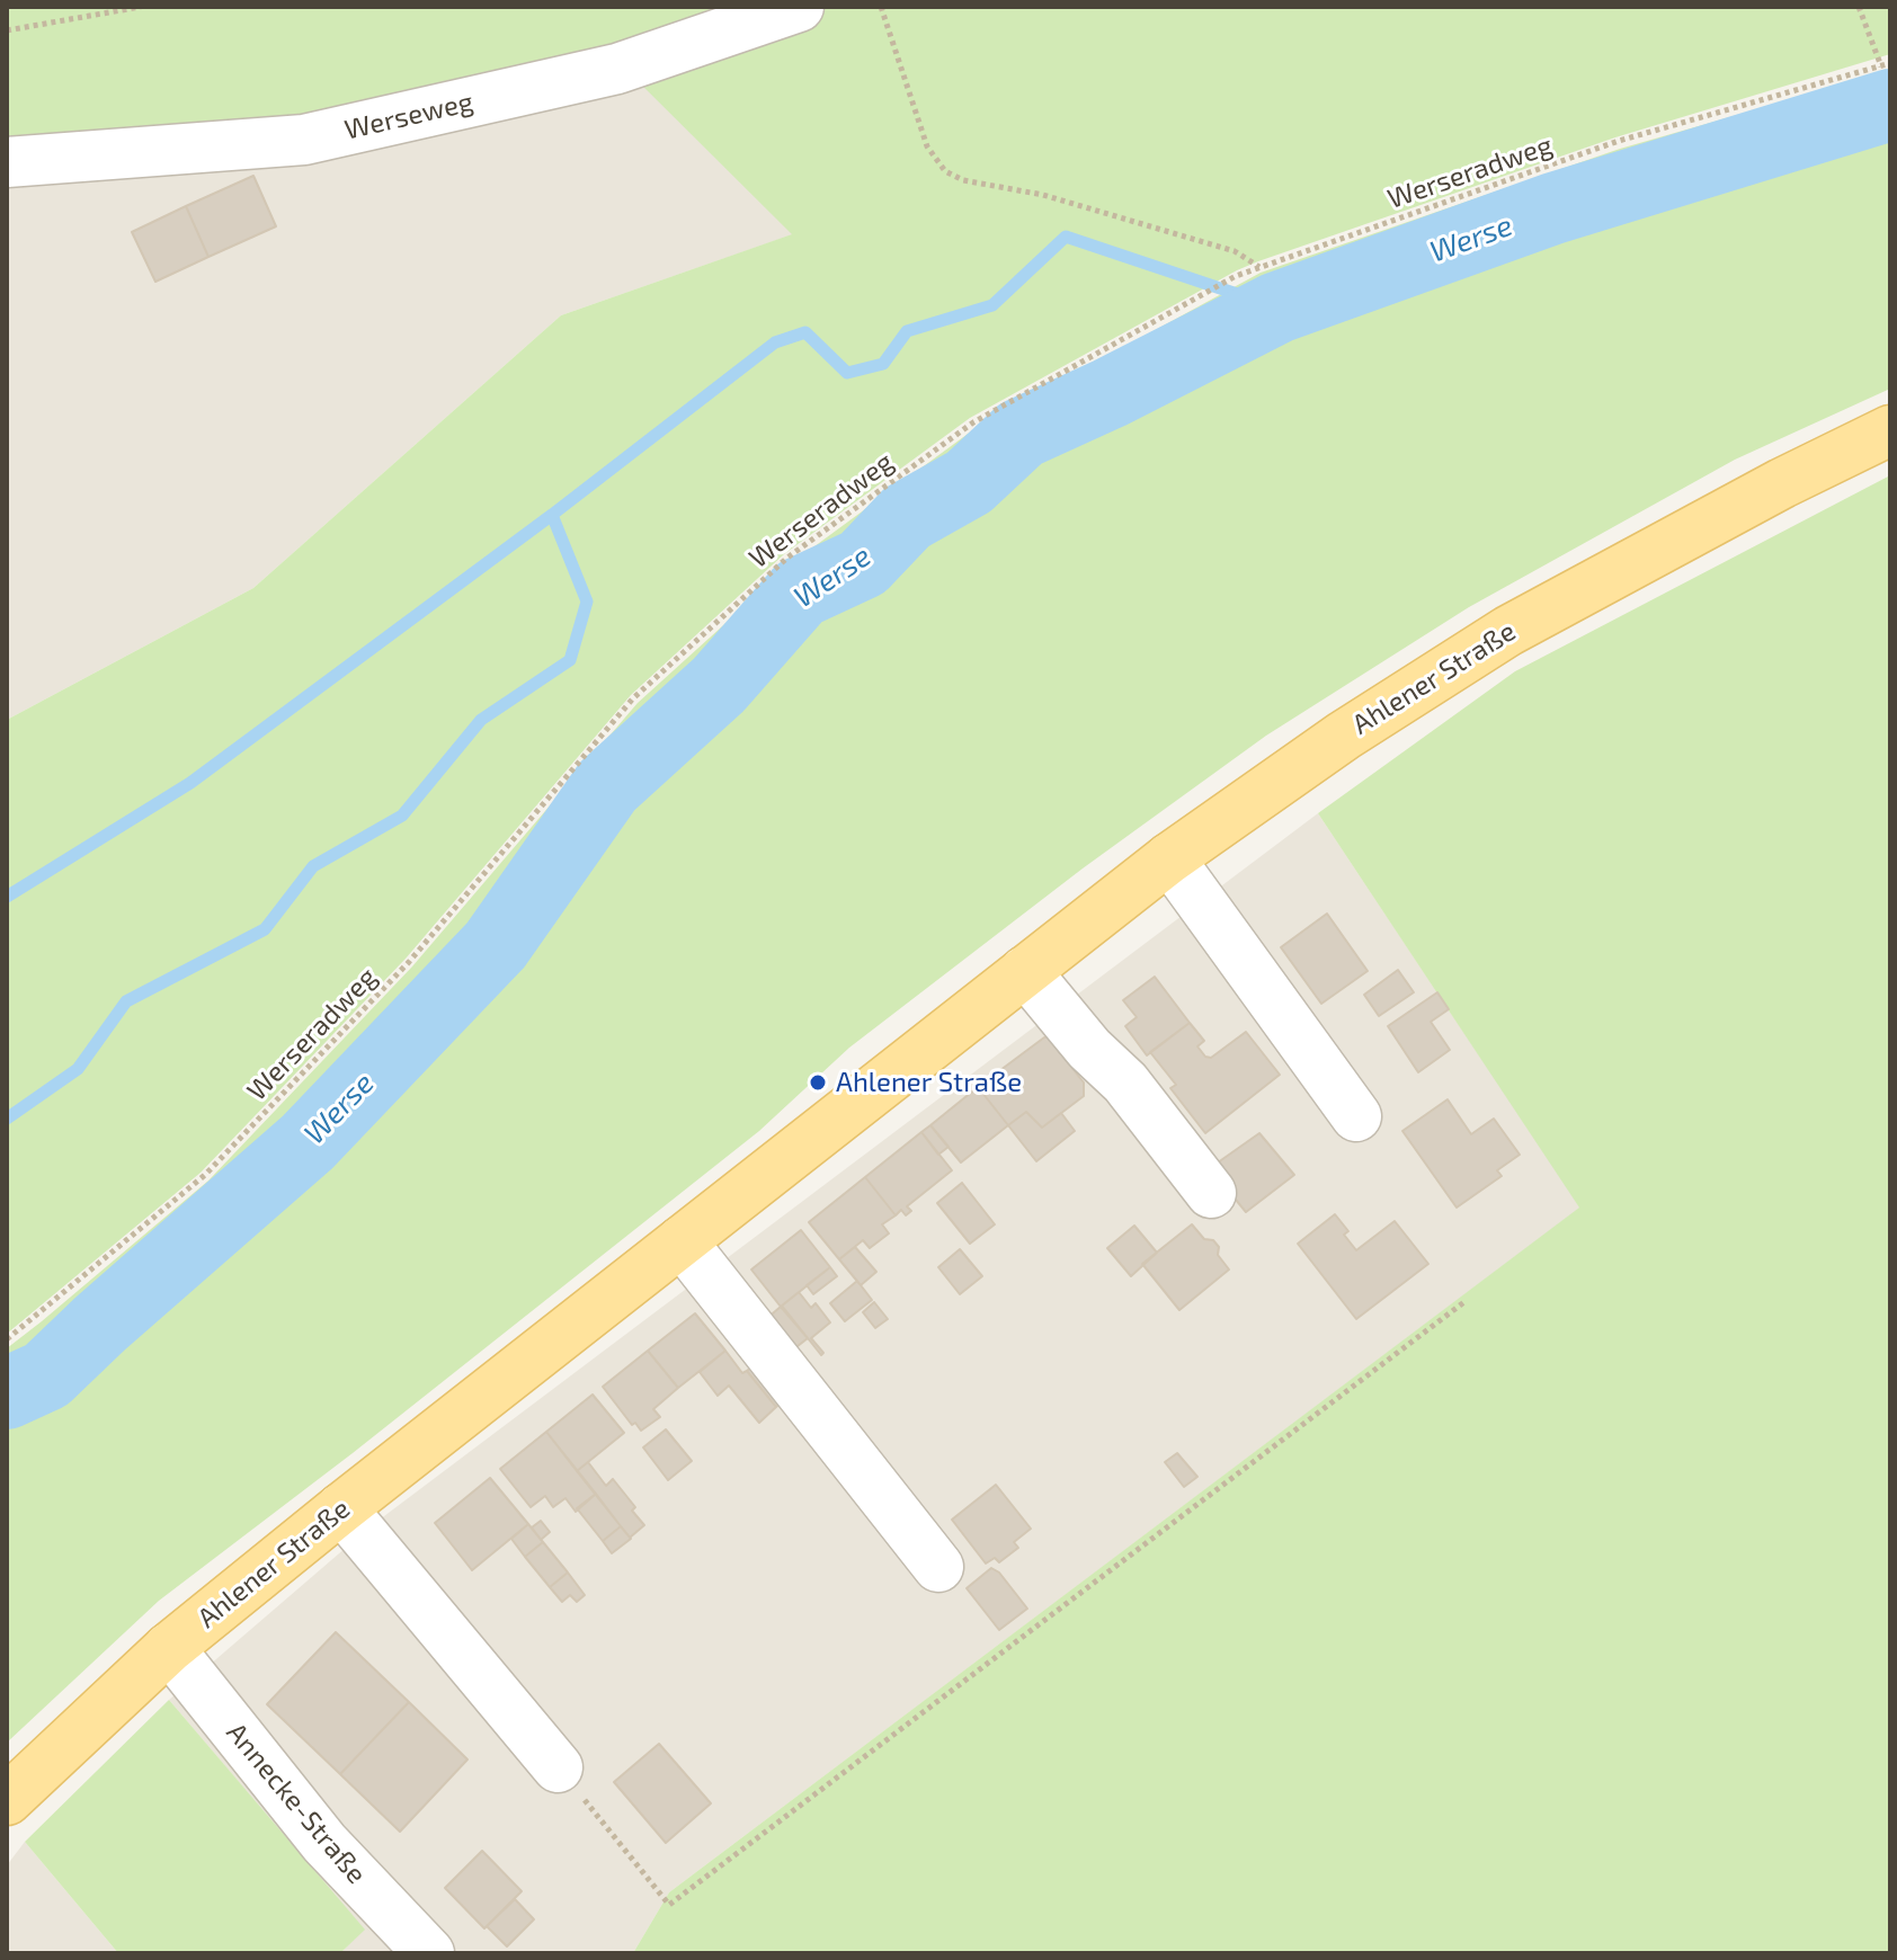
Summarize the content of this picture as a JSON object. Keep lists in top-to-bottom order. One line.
{"streets":{"main road":["Ahlener Straße"],"street":["Werseweg","Annecke-Straße"],"path":["Werseradweg"]},"crossings":[["Ahlener Straße","Annecke-Straße"]],"water":["Werse"],"places":["Ahlener Straße"]}
